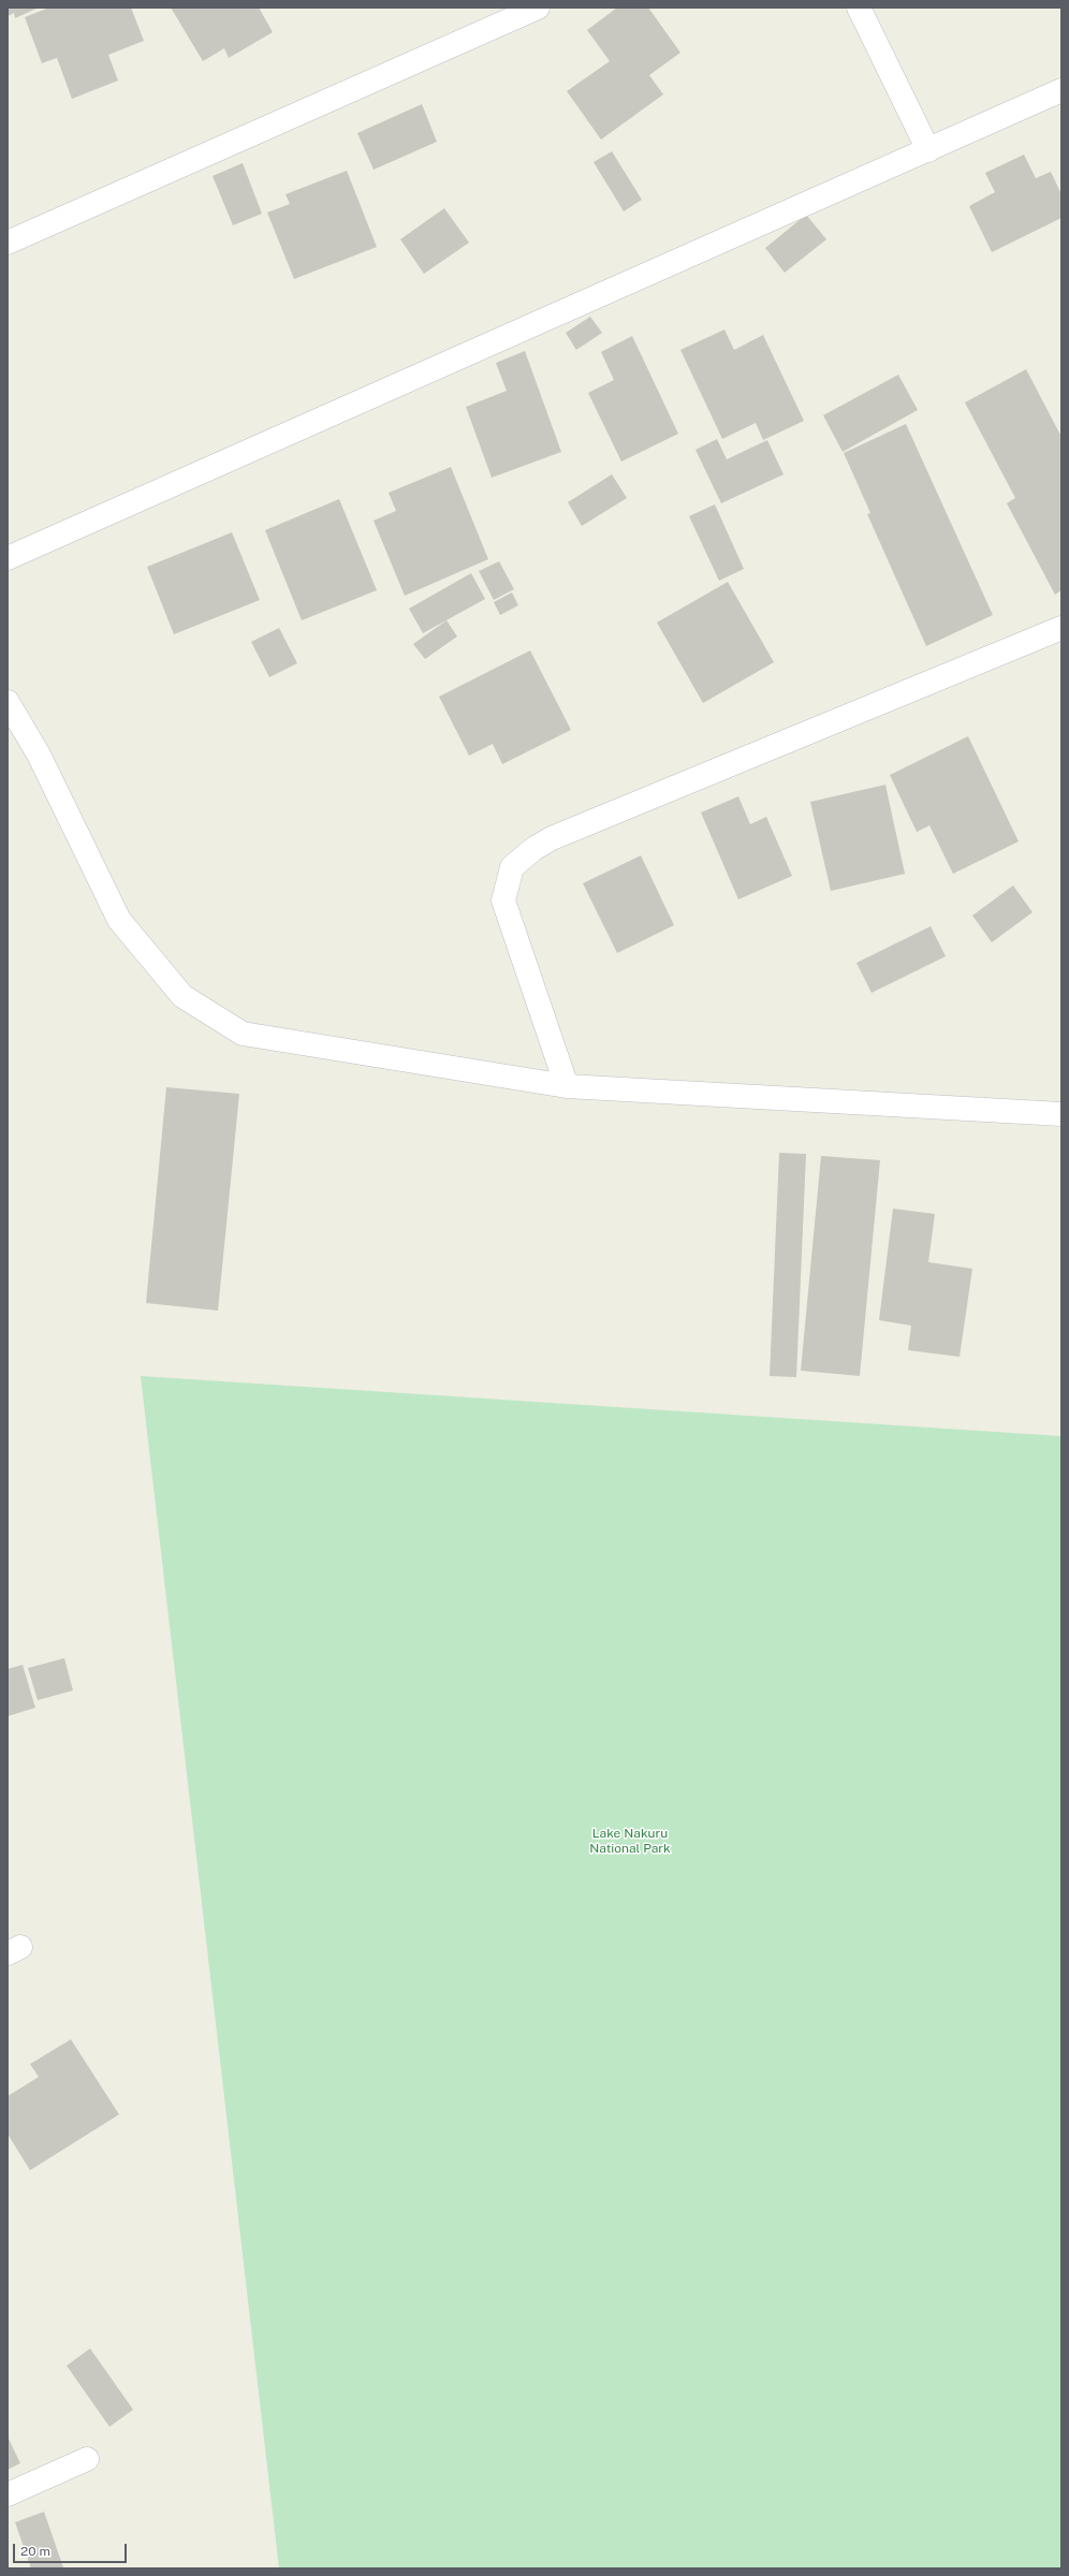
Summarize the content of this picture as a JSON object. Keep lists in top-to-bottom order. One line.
{"parks":["Lake Nakuru National Park"],"scale_bar":"20 m"}
